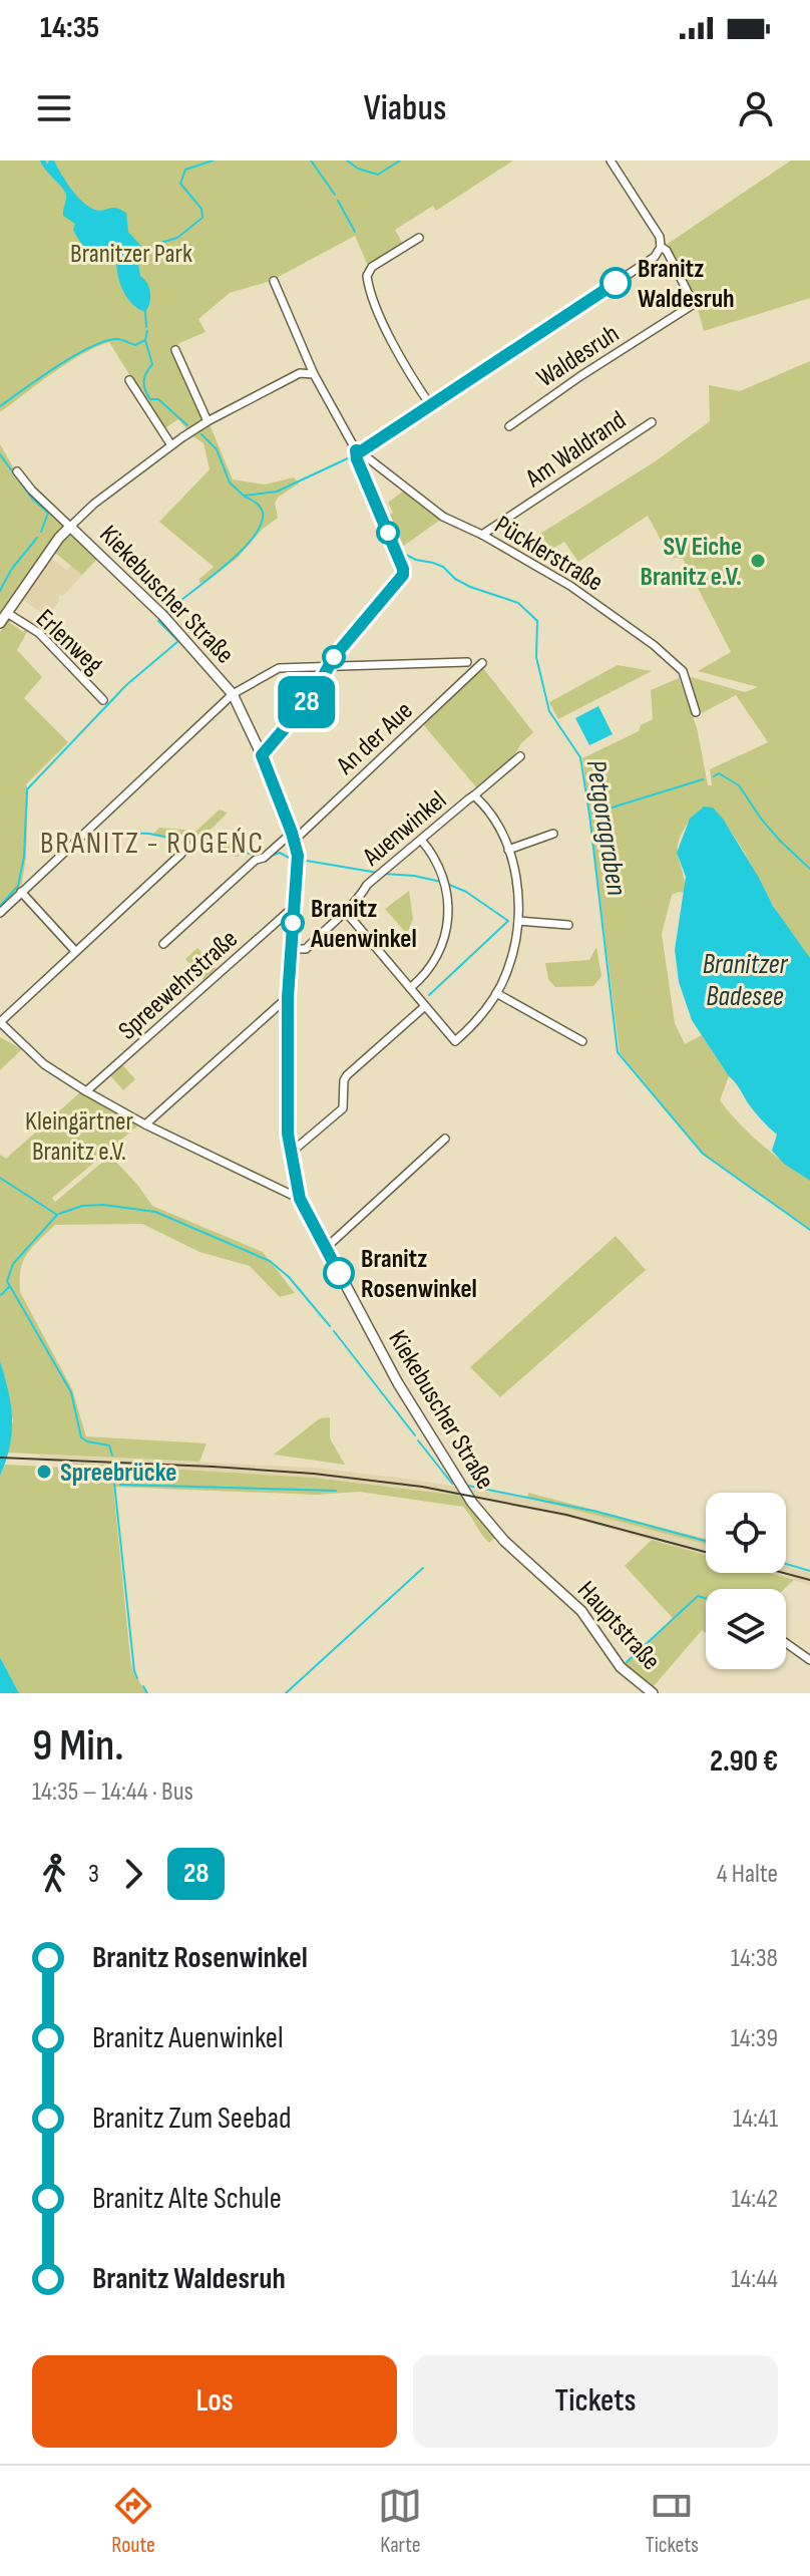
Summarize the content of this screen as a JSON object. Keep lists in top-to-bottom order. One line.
{"streets":{"street":["Waldesruh","Am Waldrand","Pücklerstraße","Kiekebuscher Straße","Erlenweg","An der Aue","Auenwinkel","Spreewehrstraße","Hauptstraße"]},"crossings":[["Am Waldrand","Pücklerstraße"],["Kiekebuscher Straße","Erlenweg"],["Kiekebuscher Straße","An der Aue"],["Kiekebuscher Straße","Auenwinkel"],["Kiekebuscher Straße","Spreewehrstraße"],["Kiekebuscher Straße","Hauptstraße"]],"districts":["BRANITZ - ROGEŃC"],"water":["Petgoragraben","Branitzer Badesee"],"parks":["Branitzer Park","Kleingärtner Branitz e.V."],"places":["Branitz Waldesruh","SV Eiche Branitz e.V.","Branitz Auenwinkel","Branitz Rosenwinkel","Spreebrücke"],"lines":["bus line 28"],"page":{"status":"14:35","header":"Viabus","on_map":"28","heading":["9 Min.","14:35 – 14:44 · Bus","2.90 €"],"legs":["3","28","4 Halte"],"list":[{"name":"Branitz Rosenwinkel","value":"14:38"},{"name":"Branitz Auenwinkel","value":"14:39"},{"name":"Branitz Zum Seebad","value":"14:41"},{"name":"Branitz Alte Schule","value":"14:42"},{"name":"Branitz Waldesruh","value":"14:44"}],"buttons":["Los","Tickets"],"tabs":["Route","Karte","Tickets"]}}
